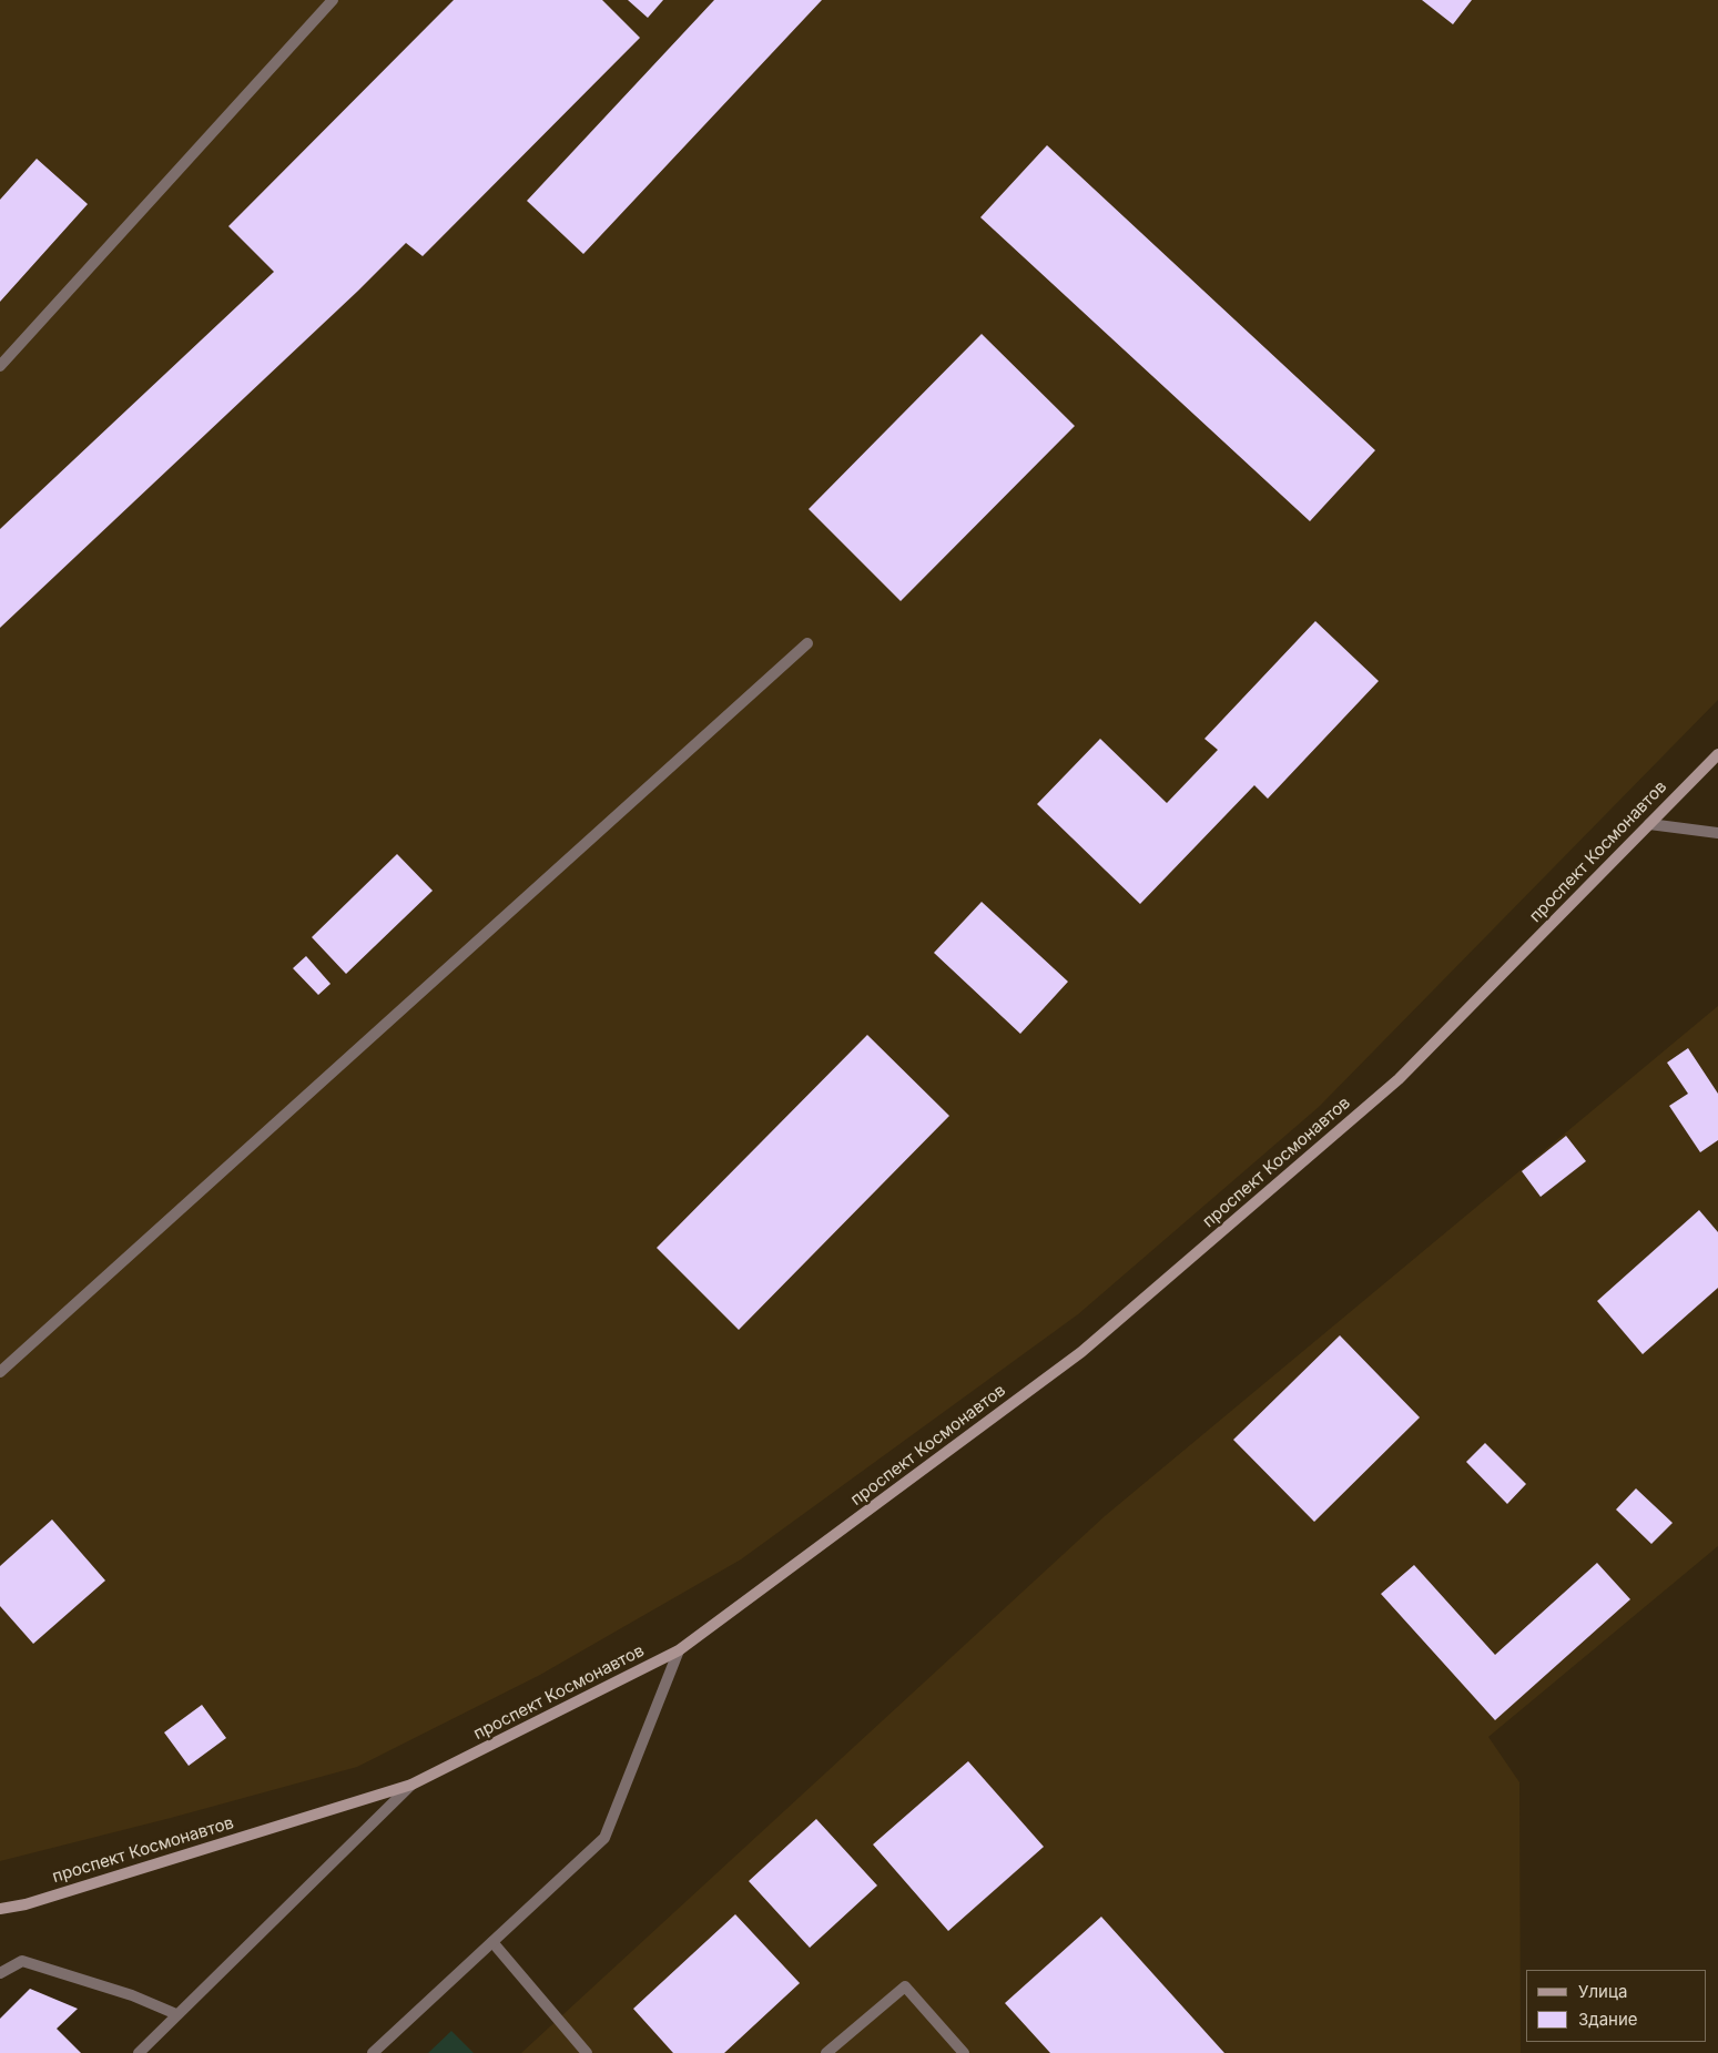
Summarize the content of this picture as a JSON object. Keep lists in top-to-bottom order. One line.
{"streets":{"street":["проспект Космонавтов"]},"legend":["Улица","Здание"]}
